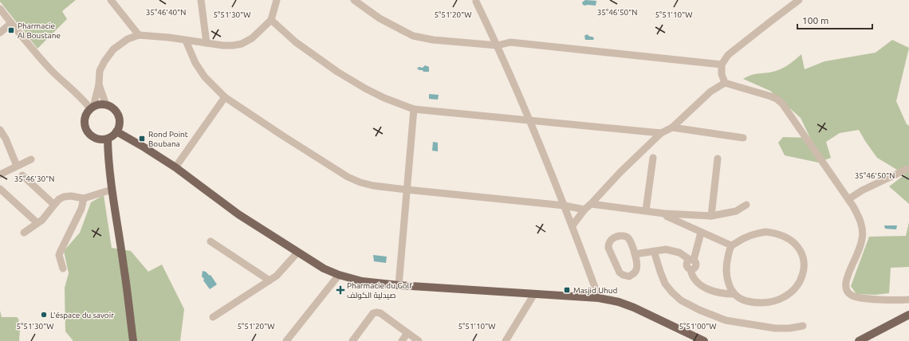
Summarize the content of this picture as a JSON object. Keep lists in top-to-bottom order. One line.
{"places":{"transit":["Pharmacie Al Boustane","Rond Point Boubana","Masjid Uhud"],"health":["Pharmacie du Golf صيدلية الكولف"],"other":["L'éspace du savoir"]},"scale_bar":"100 m","coordinates":["35°46'40\"N","35°46'50\"N","5°51'30\"W","5°51'20\"W","5°51'10\"W","35°46'30\"N","5°51'00\"W"]}
